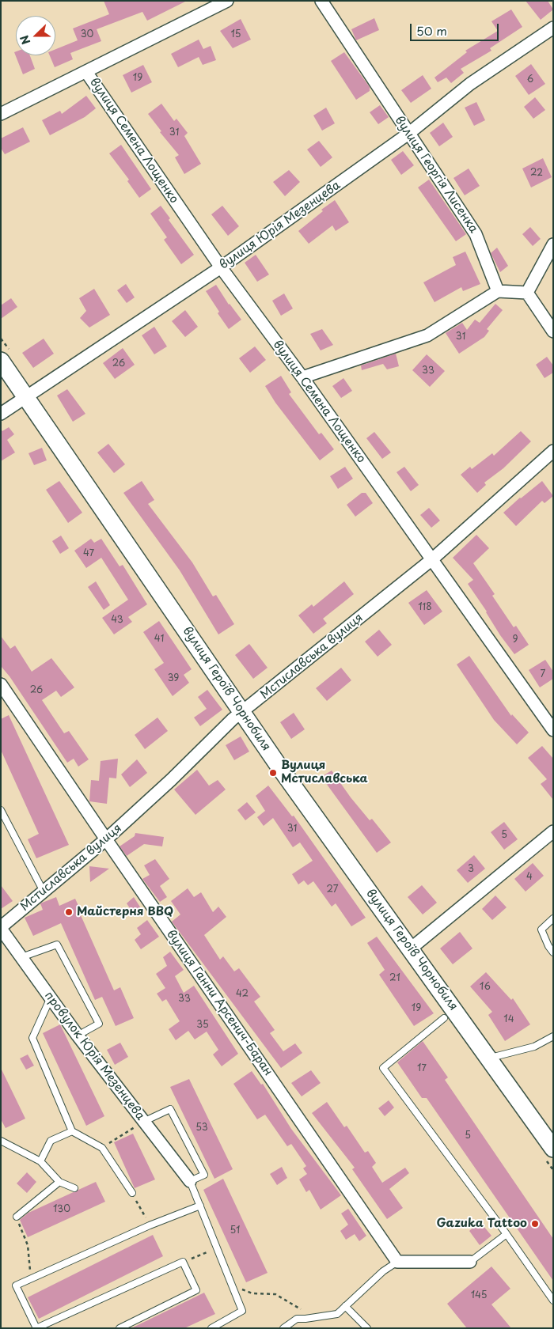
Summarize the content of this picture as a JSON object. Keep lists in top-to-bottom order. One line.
{"streets":{"main road":["вулиця Героїв Чорнобиля"],"street":["вулиця Семена Лощенко","вулиця Георгія Лисенка","вулиця Юрія Мезенцева","Мстиславська вулиця","вулиця Ганни Арсенич-Баран","провулок Юрія Мезенцева"]},"crossings":[["вулиця Семена Лощенко","вулиця Юрія Мезенцева"],["вулиця Семена Лощенко","Мстиславська вулиця"],["вулиця Георгія Лисенка","вулиця Юрія Мезенцева"],["вулиця Юрія Мезенцева","вулиця Героїв Чорнобиля"],["Мстиславська вулиця","вулиця Героїв Чорнобиля"],["Мстиславська вулиця","вулиця Ганни Арсенич-Баран"],["Мстиславська вулиця","провулок Юрія Мезенцева"]],"places":["Вулиця Мстиславська","Майстерня BBQ","Gazuka Tattoo"],"house_numbers":["30","15","19","6","31","22","31","26","33","47","118","43","41","9","7","39","26","31","5","3","4","27","21","16","42","33","19","14","35","17","53","5","130","51","145"],"scale_bar":"50 m","north":"left"}
